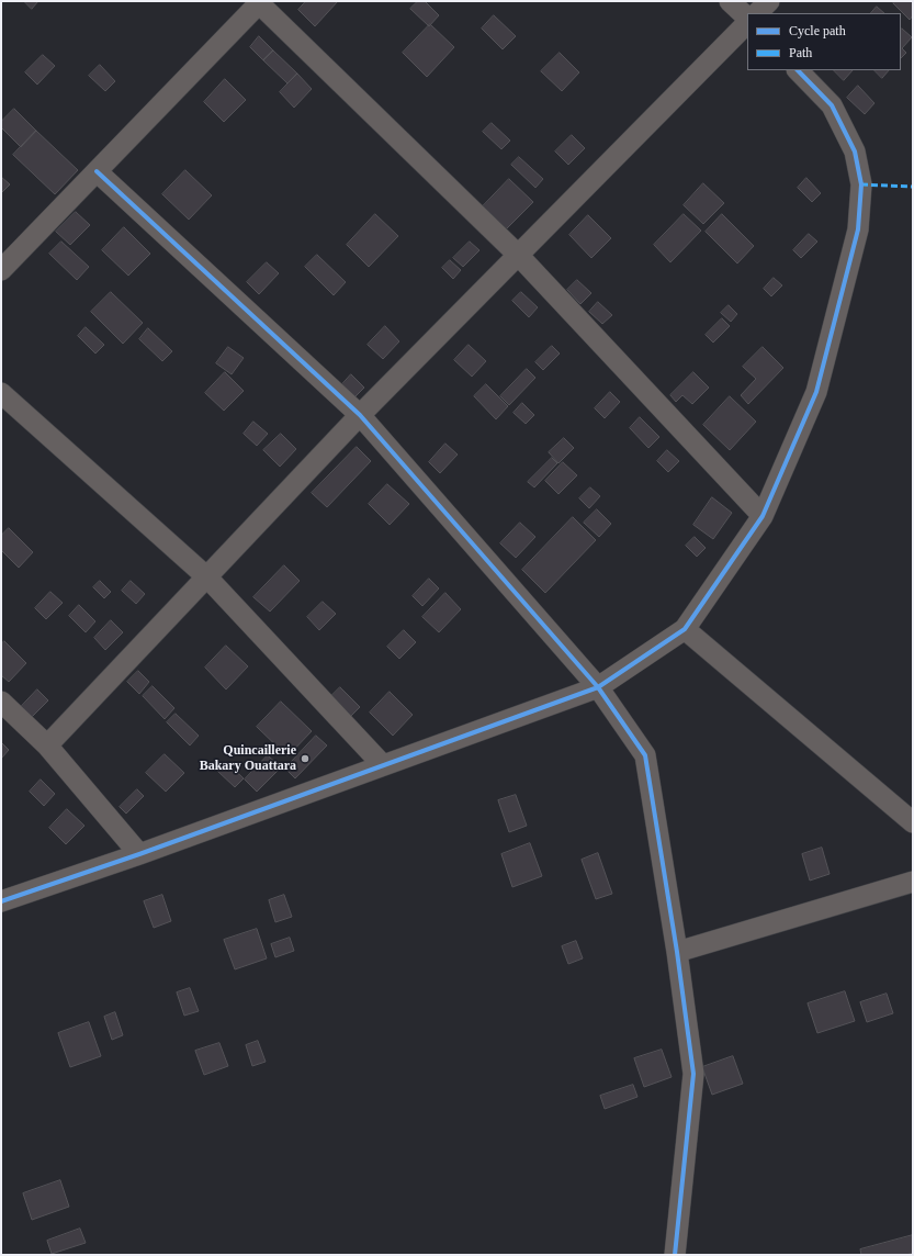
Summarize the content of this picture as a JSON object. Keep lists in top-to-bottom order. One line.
{"places":["Quincaillerie Bakary Ouattara"],"legend":["Cycle path","Path"]}
